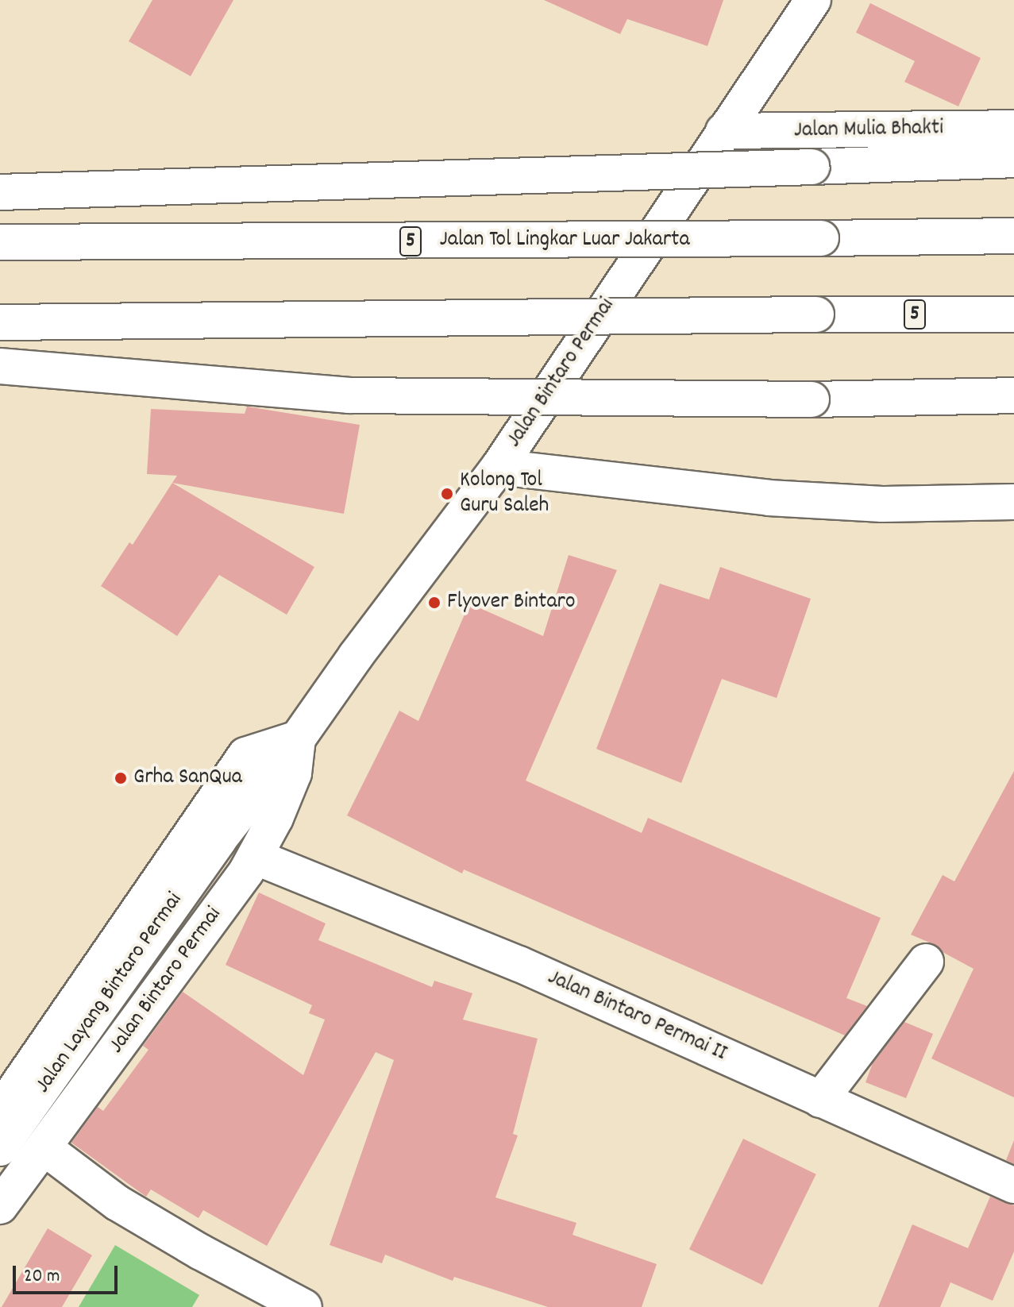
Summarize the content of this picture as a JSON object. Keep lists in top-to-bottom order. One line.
{"streets":{"main road":["Jalan Mulia Bhakti","Jalan Tol Lingkar Luar Jakarta","5","Jalan Bintaro Permai","Jalan Layang Bintaro Permai","Jalan Bintaro Permai II"]},"crossings":[["Jalan Mulia Bhakti","Jalan Bintaro Permai"],["Jalan Bintaro Permai","Jalan Layang Bintaro Permai"],["Jalan Bintaro Permai","Jalan Bintaro Permai II"]],"places":["Kolong Tol Guru Saleh","Flyover Bintaro","Grha SanQua"],"scale_bar":"20 m"}
